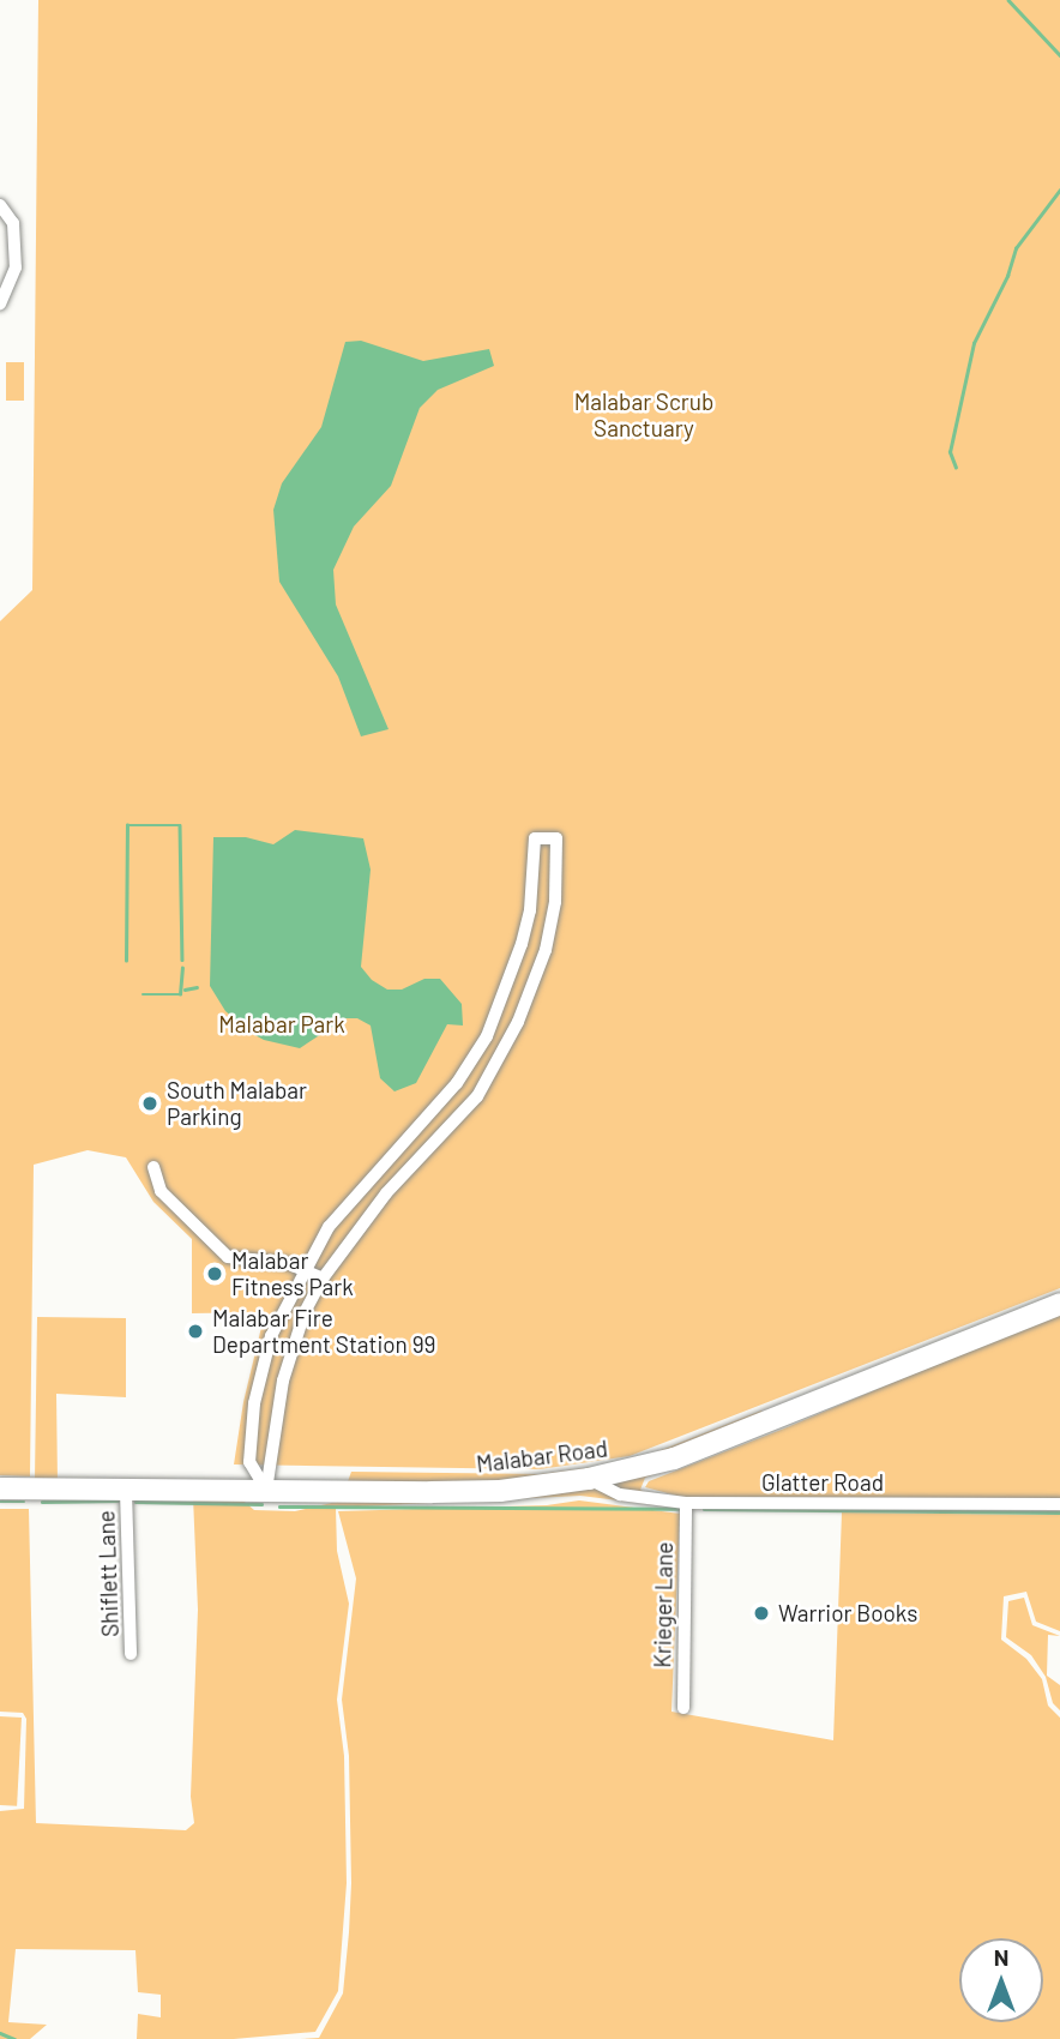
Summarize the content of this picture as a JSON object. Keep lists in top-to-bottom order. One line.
{"streets":{"main road":["Malabar Road"],"street":["Glatter Road","Shiflett Lane","Krieger Lane"]},"crossings":[["Malabar Road","Glatter Road"],["Malabar Road","Shiflett Lane"],["Glatter Road","Krieger Lane"]],"parks":["Malabar Scrub Sanctuary","Malabar Park"],"places":["South Malabar Parking","Malabar Fitness Park","Malabar Fire Department Station 99","Warrior Books"],"north":"top"}
